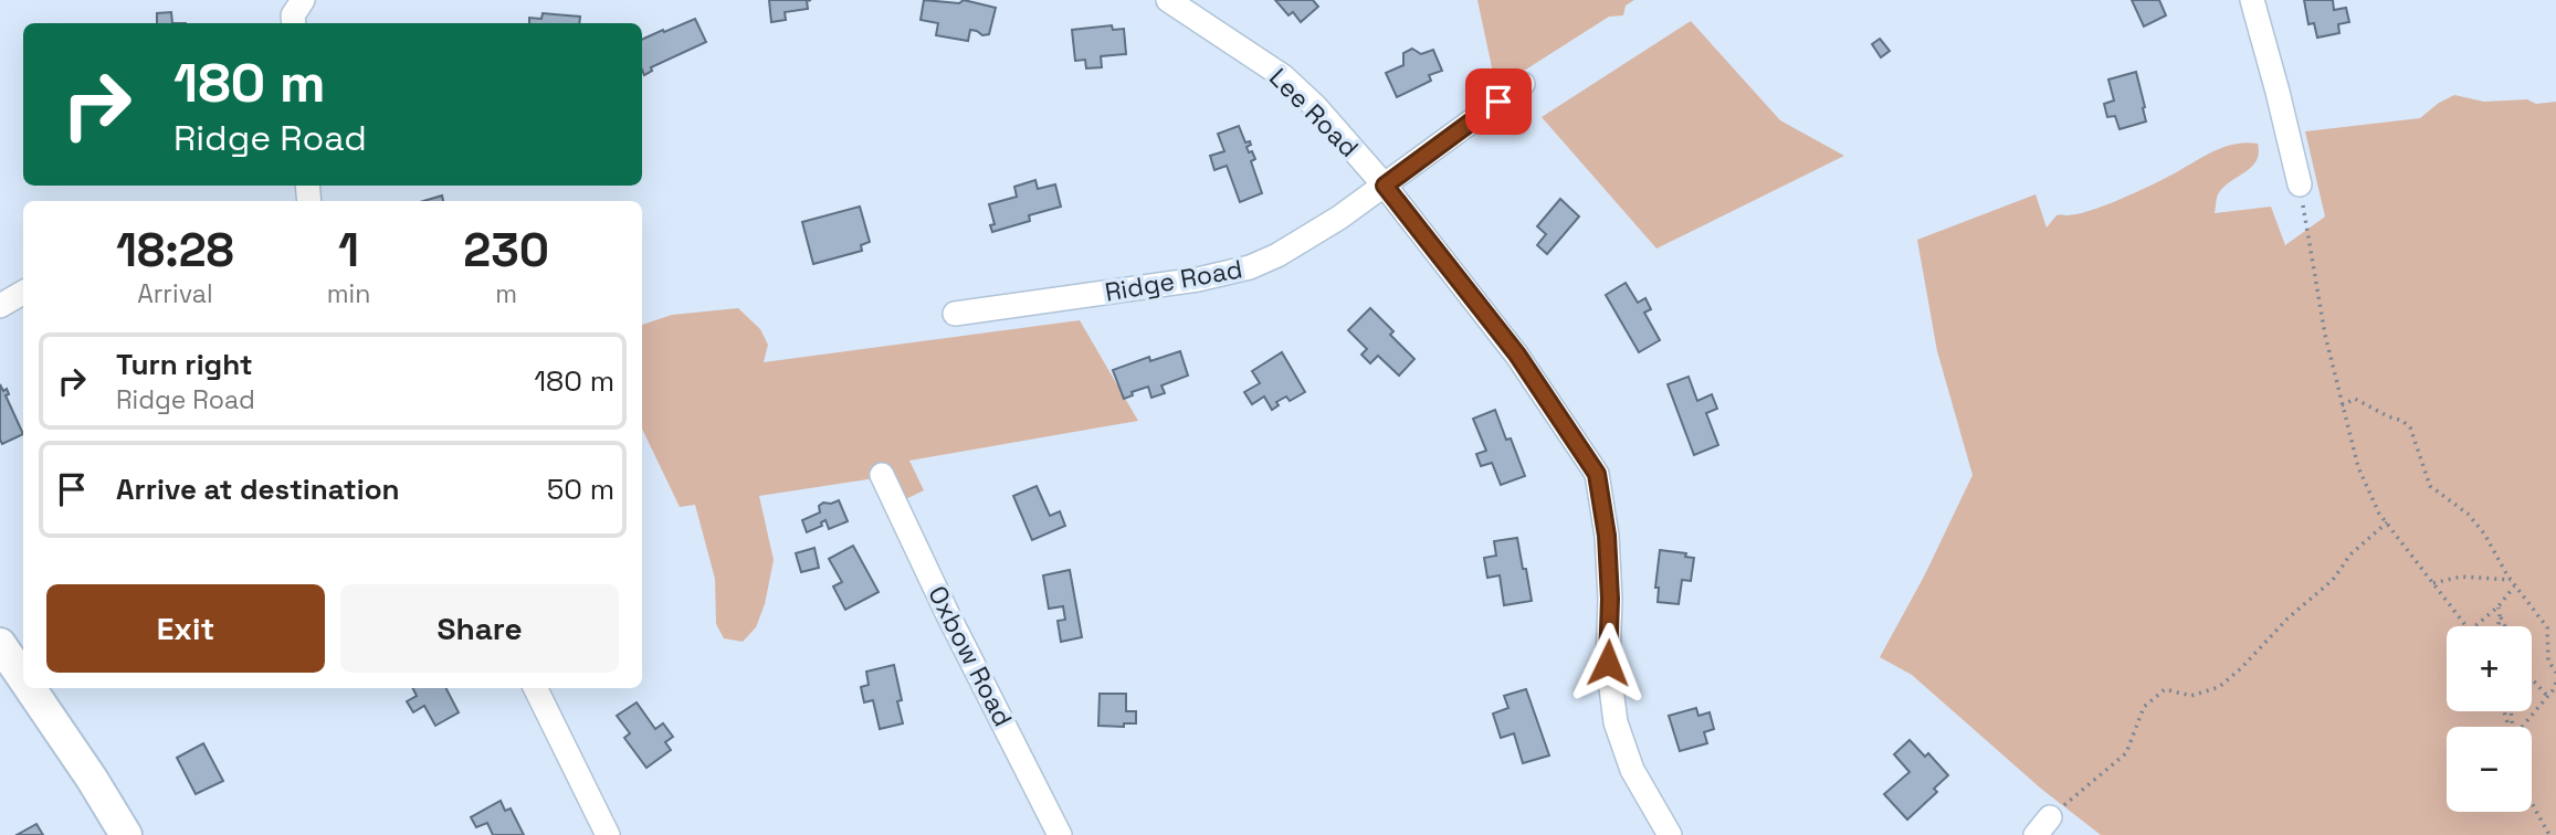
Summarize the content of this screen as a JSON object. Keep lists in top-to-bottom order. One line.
{"streets":{"street":["Lee Road","Ridge Road","Oxbow Road"]},"crossings":[["Lee Road","Ridge Road"]],"page":{"turn":["180 m","Ridge Road"],"eta":["18:28","Arrival","1","min","230","m"],"list":[{"name":"Turn right","note":"Ridge Road","value":"180 m"},{"name":"Arrive at destination","value":"50 m"}],"buttons":["Exit","Share"],"map_buttons":["+","−"]}}
